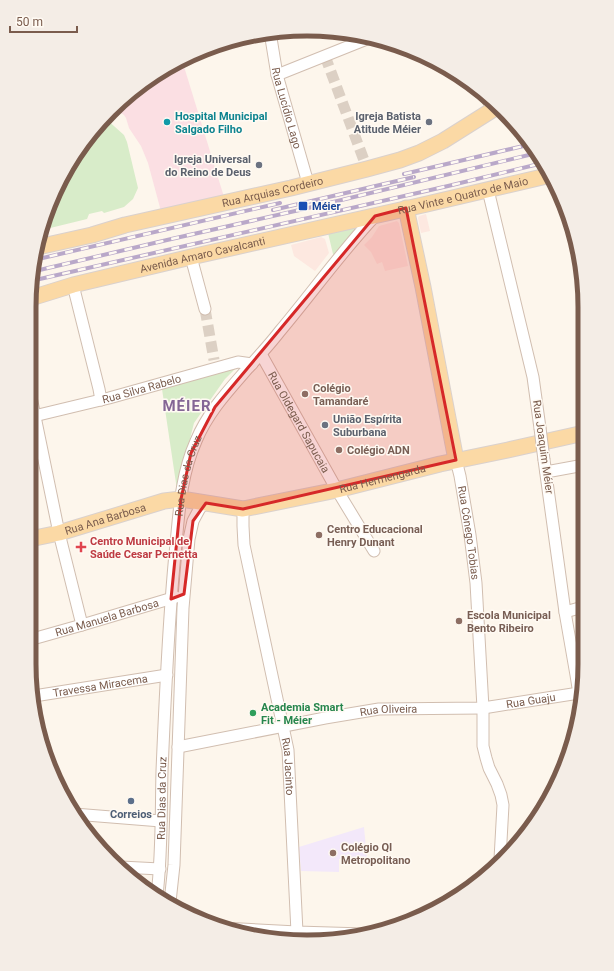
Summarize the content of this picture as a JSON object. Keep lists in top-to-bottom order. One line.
{"streets":{"main road":["Rua Arquias Cordeiro","Rua Vinte e Quatro de Maio","Avenida Amaro Cavalcanti","Rua Hermengarda","Rua Ana Barbosa","Rua Cônego Tobias"],"street":["Rua Lucídio Lago","Rua Silva Rabelo","Rua Oldegard Sapucaia","Rua Joaquim Méier","Rua Dias da Cruz","Rua Manuela Barbosa","Travessa Miracema","Rua Guaju","Rua Oliveira","Rua Jacinto"]},"crossings":[["Rua Lucídio Lago","Rua Arquias Cordeiro"],["Rua Vinte e Quatro de Maio","Avenida Amaro Cavalcanti"],["Rua Vinte e Quatro de Maio","Rua Joaquim Méier"],["Rua Vinte e Quatro de Maio","Rua Dias da Cruz"],["Rua Vinte e Quatro de Maio","Rua Cônego Tobias"],["Avenida Amaro Cavalcanti","Rua Dias da Cruz"],["Rua Silva Rabelo","Rua Dias da Cruz"],["Rua Oldegard Sapucaia","Rua Dias da Cruz"],["Rua Oldegard Sapucaia","Rua Hermengarda"],["Rua Dias da Cruz","Rua Hermengarda"],["Rua Dias da Cruz","Rua Ana Barbosa"],["Rua Dias da Cruz","Rua Manuela Barbosa"],["Rua Dias da Cruz","Travessa Miracema"],["Rua Dias da Cruz","Rua Oliveira"],["Rua Hermengarda","Rua Ana Barbosa"],["Rua Hermengarda","Rua Cônego Tobias"],["Rua Hermengarda","Rua Jacinto"],["Rua Cônego Tobias","Rua Guaju"],["Rua Cônego Tobias","Rua Oliveira"],["Rua Guaju","Rua Oliveira"],["Rua Oliveira","Rua Jacinto"]],"districts":["MÉIER"],"places":{"other":["Hospital Municipal Salgado Filho","Igreja Batista Atitude Méier","Igreja Universal do Reino de Deus","Colégio Tamandaré","União Espírita Suburbana","Colégio ADN","Centro Educacional Henry Dunant","Escola Municipal Bento Ribeiro","Academia Smart Fit - Méier","Correios","Colégio QI Metropolitano"],"transit":["Méier"],"health":["Centro Municipal de Saúde Cesar Pernetta"]},"scale_bar":"50 m"}
